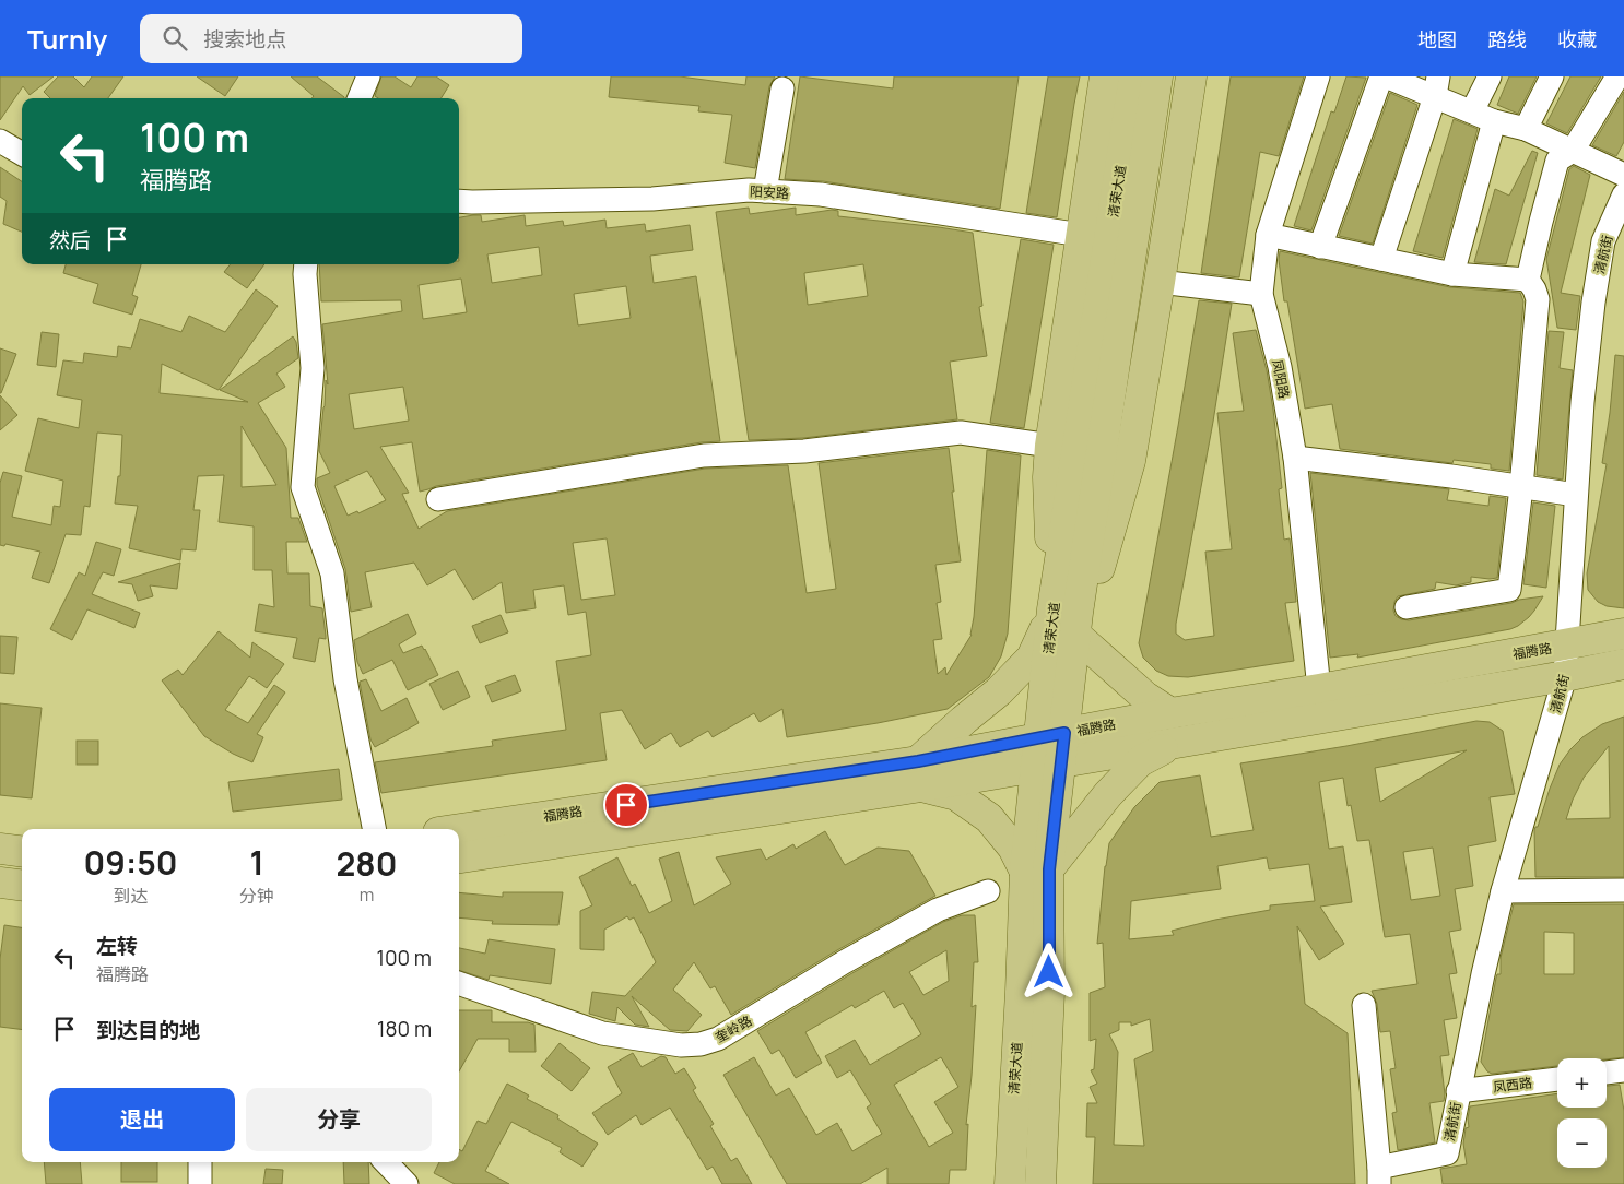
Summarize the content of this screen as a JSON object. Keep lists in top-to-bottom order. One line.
{"streets":{"main road":["清荣大道","福腾路"],"street":["阳安路","清航街","凤阳路","奎岭路","凤西路"]},"crossings":[["清荣大道","福腾路"],["清航街","福腾路"],["清航街","凤西路"],["凤阳路","福腾路"]],"page":{"header":"Turnly","search":"搜索地点","nav":["地图","路线","收藏"],"turn":["100 m","福腾路"],"then":"然后","eta":["09:50","到达","1","分钟","280","m"],"list":[{"name":"左转","note":"福腾路","value":"100 m"},{"name":"到达目的地","value":"180 m"}],"map_buttons":["+","−"],"buttons":["退出","分享"]}}
